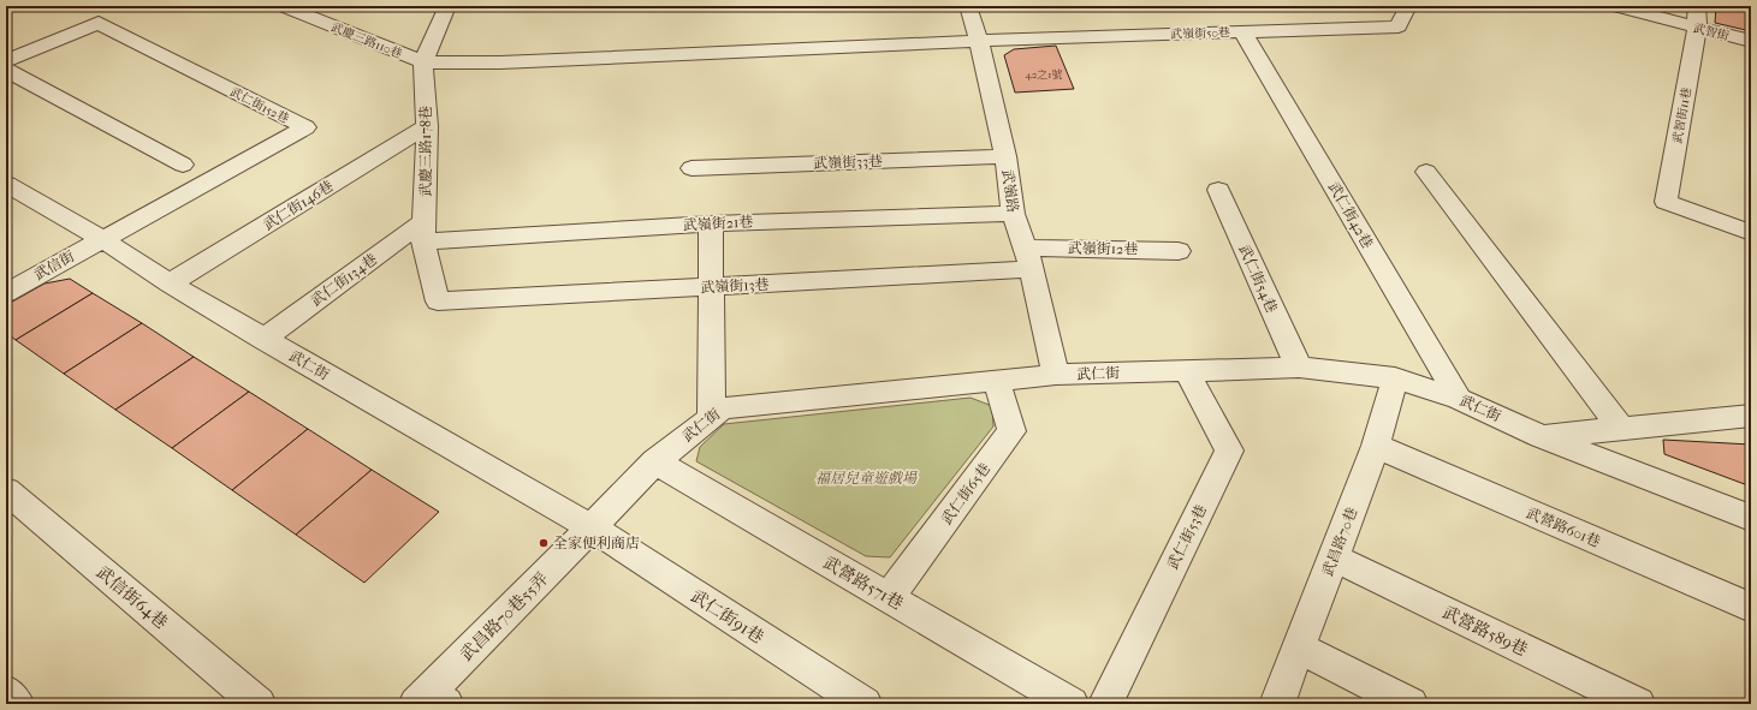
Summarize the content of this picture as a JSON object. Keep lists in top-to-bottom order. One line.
{"streets":{"street":["武智街","武嶺街50巷","武慶三路110巷","武仁街152巷","武智街11巷","武慶三路178巷","武嶺街33巷","武嶺路","武仁街146巷","武仁街42巷","武嶺街21巷","武嶺街12巷","武信街","武仁街54巷","武仁街134巷","武嶺街13巷","武仁街","武仁街65巷","武營路601巷","武仁街53巷","武昌路70巷","武營路571巷","武信街64巷","武昌路70巷55弄","武仁街91巷","武營路589巷"]},"crossings":[["武智街","武智街11巷"],["武嶺街50巷","武慶三路110巷"],["武嶺街50巷","武慶三路178巷"],["武嶺街50巷","武嶺路"],["武嶺街50巷","武仁街42巷"],["武慶三路110巷","武慶三路178巷"],["武仁街152巷","武信街"],["武仁街152巷","武仁街"],["武慶三路178巷","武仁街146巷"],["武慶三路178巷","武嶺街21巷"],["武慶三路178巷","武仁街134巷"],["武慶三路178巷","武嶺街13巷"],["武嶺街33巷","武嶺路"],["武嶺路","武嶺街21巷"],["武嶺路","武嶺街12巷"],["武嶺路","武嶺街13巷"],["武嶺路","武仁街"],["武仁街146巷","武仁街"],["武仁街42巷","武仁街"],["武嶺街21巷","武仁街134巷"],["武嶺街12巷","武嶺街13巷"],["武信街","武仁街"],["武仁街54巷","武仁街"],["武仁街134巷","武仁街"],["武仁街","武仁街65巷"],["武仁街","武仁街53巷"],["武仁街","武昌路70巷"],["武仁街","武營路571巷"],["武仁街","武昌路70巷55弄"],["武仁街","武仁街91巷"],["武仁街65巷","武營路571巷"],["武營路601巷","武昌路70巷"],["武昌路70巷","武營路589巷"],["武昌路70巷55弄","武仁街91巷"]],"parks":["福居兒童遊戲場"],"places":["全家便利商店"],"house_numbers":["42之1號"]}
